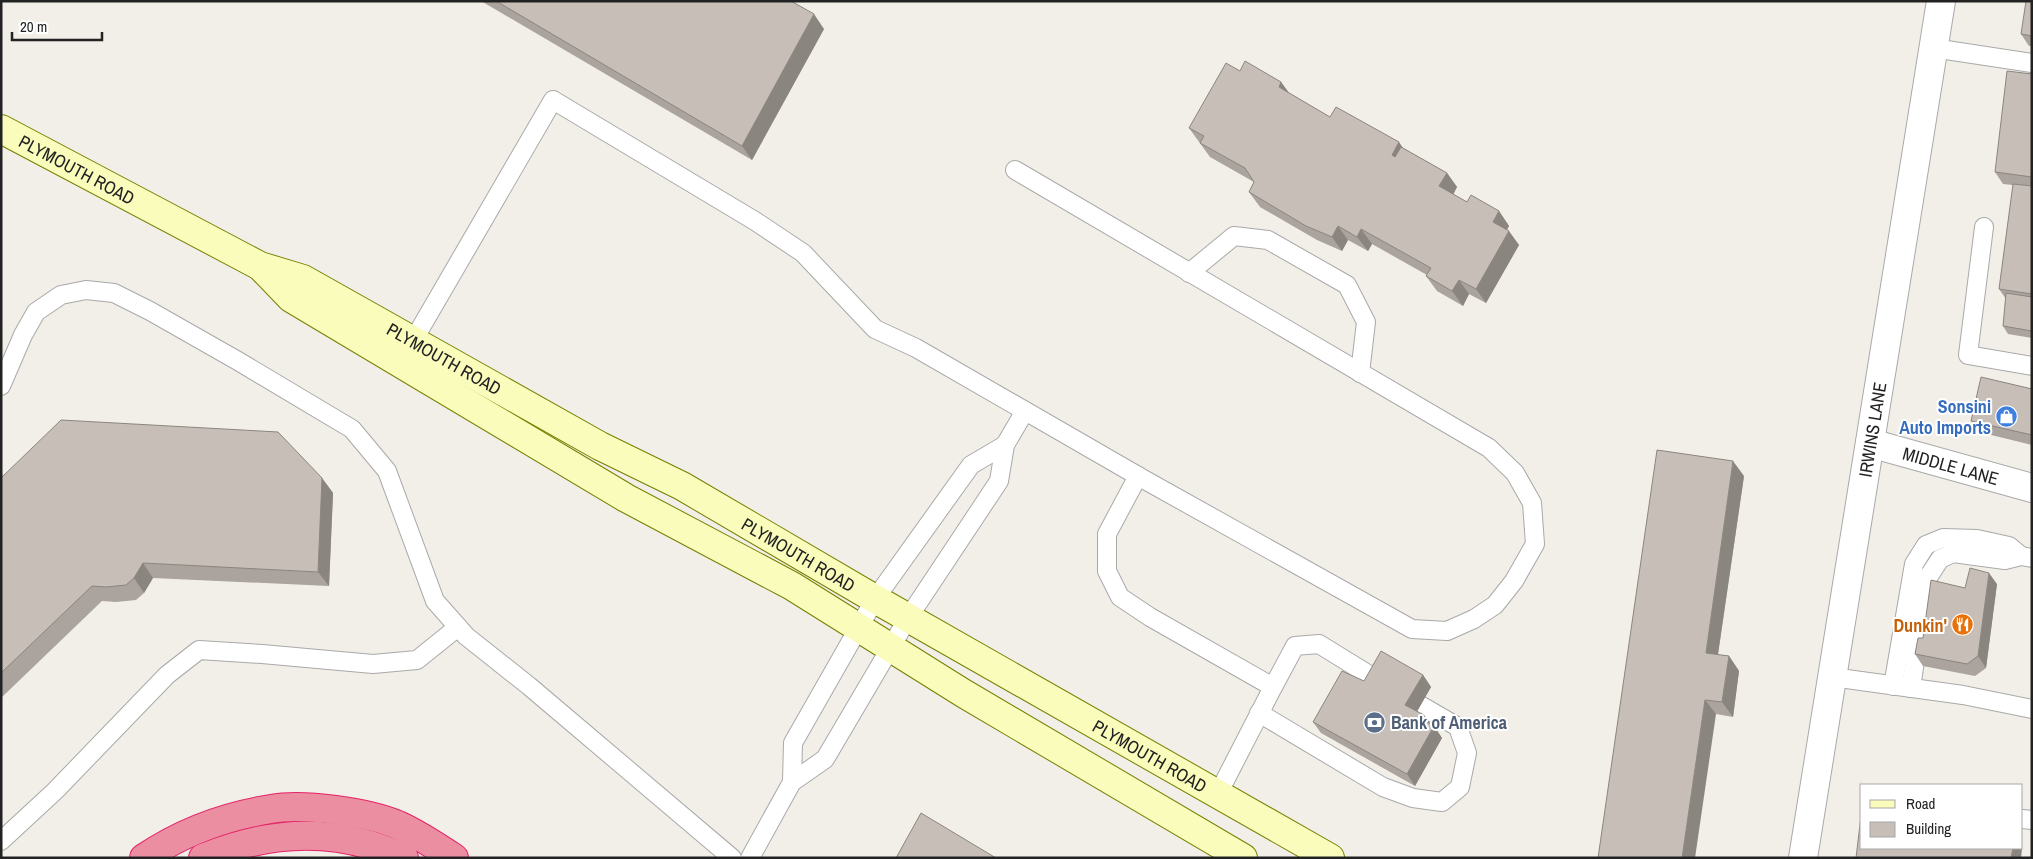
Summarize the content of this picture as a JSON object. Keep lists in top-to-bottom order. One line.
{"streets":{"main road":["PLYMOUTH ROAD"],"street":["IRWINS LANE","MIDDLE LANE"]},"crossings":[["IRWINS LANE","MIDDLE LANE"]],"places":{"shop":["Sonsini Auto Imports"],"restaurant":["Dunkin'"],"bank":["Bank of America"]},"legend":["Road","Building"],"scale_bar":"20 m"}
